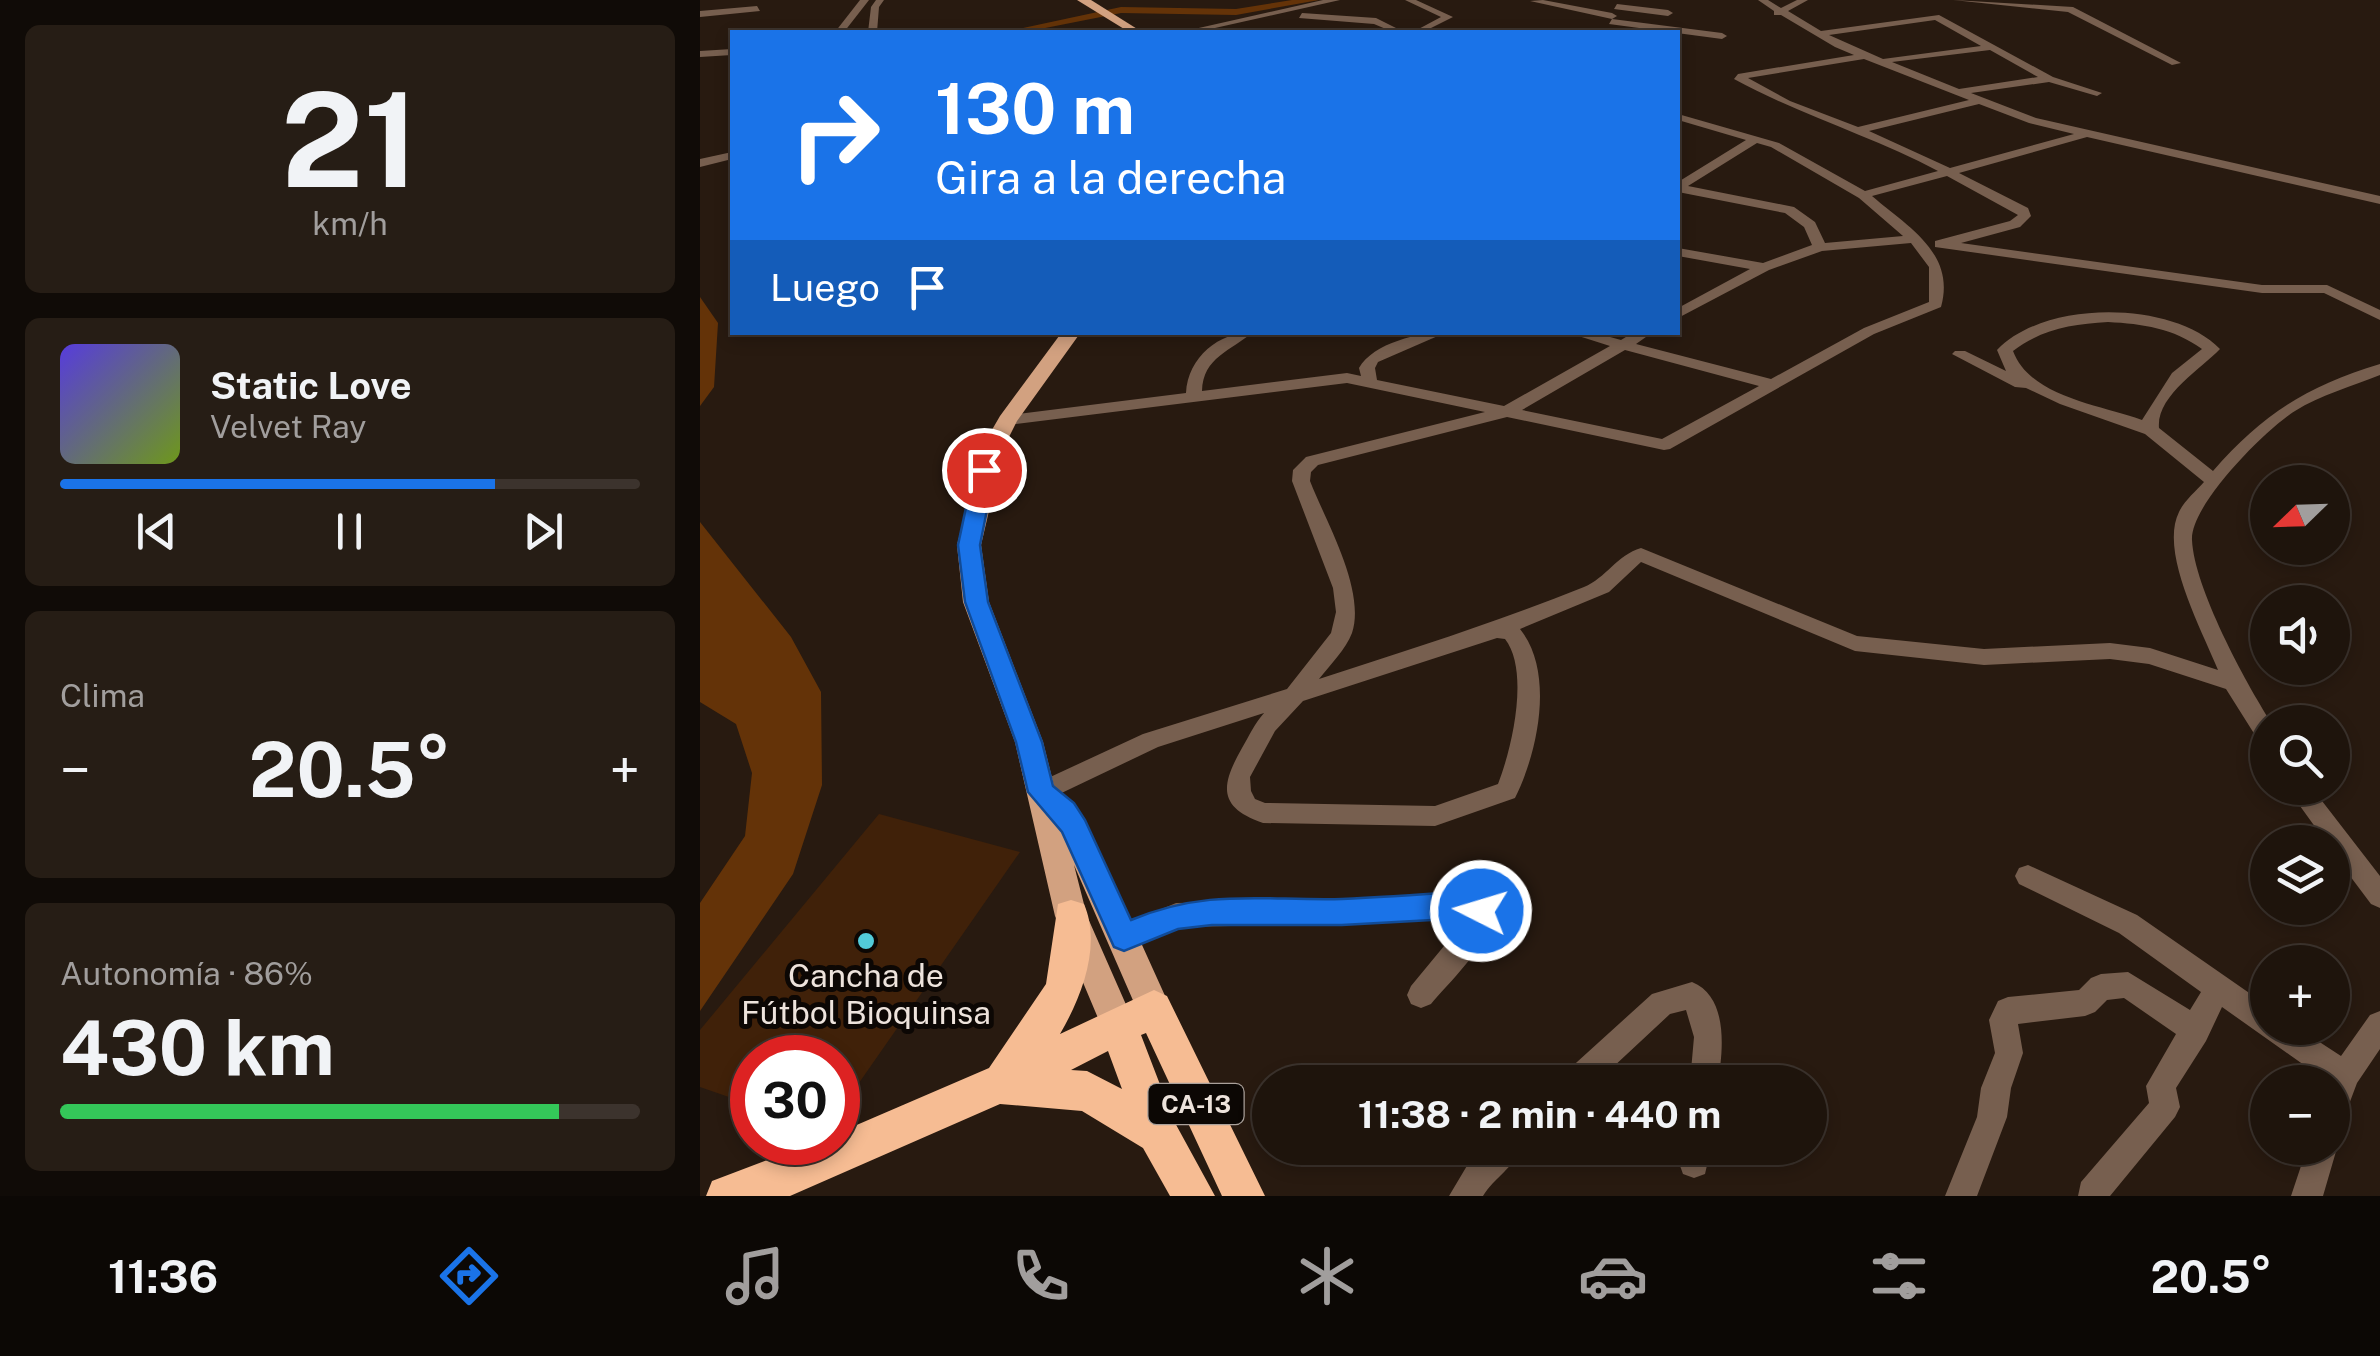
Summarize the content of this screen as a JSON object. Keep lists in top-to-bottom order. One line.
{"streets":{"highway":["CA-13"]},"places":["Cancha de Fútbol Bioquinsa"],"north":"bottom left","page":{"tile":[["21","km/h"],"Clima",["Autonomía · 86%","430 km"]],"turn":["130 m","Gira a la derecha"],"then":"Luego","song":["Static Love","Velvet Ray"],"map_buttons":["+","−"],"heat":["−","20.5°","+"],"limit":"30","trip":"11:38 · 2 min · 440 m","tabs":["11:36","20.5°"]}}
